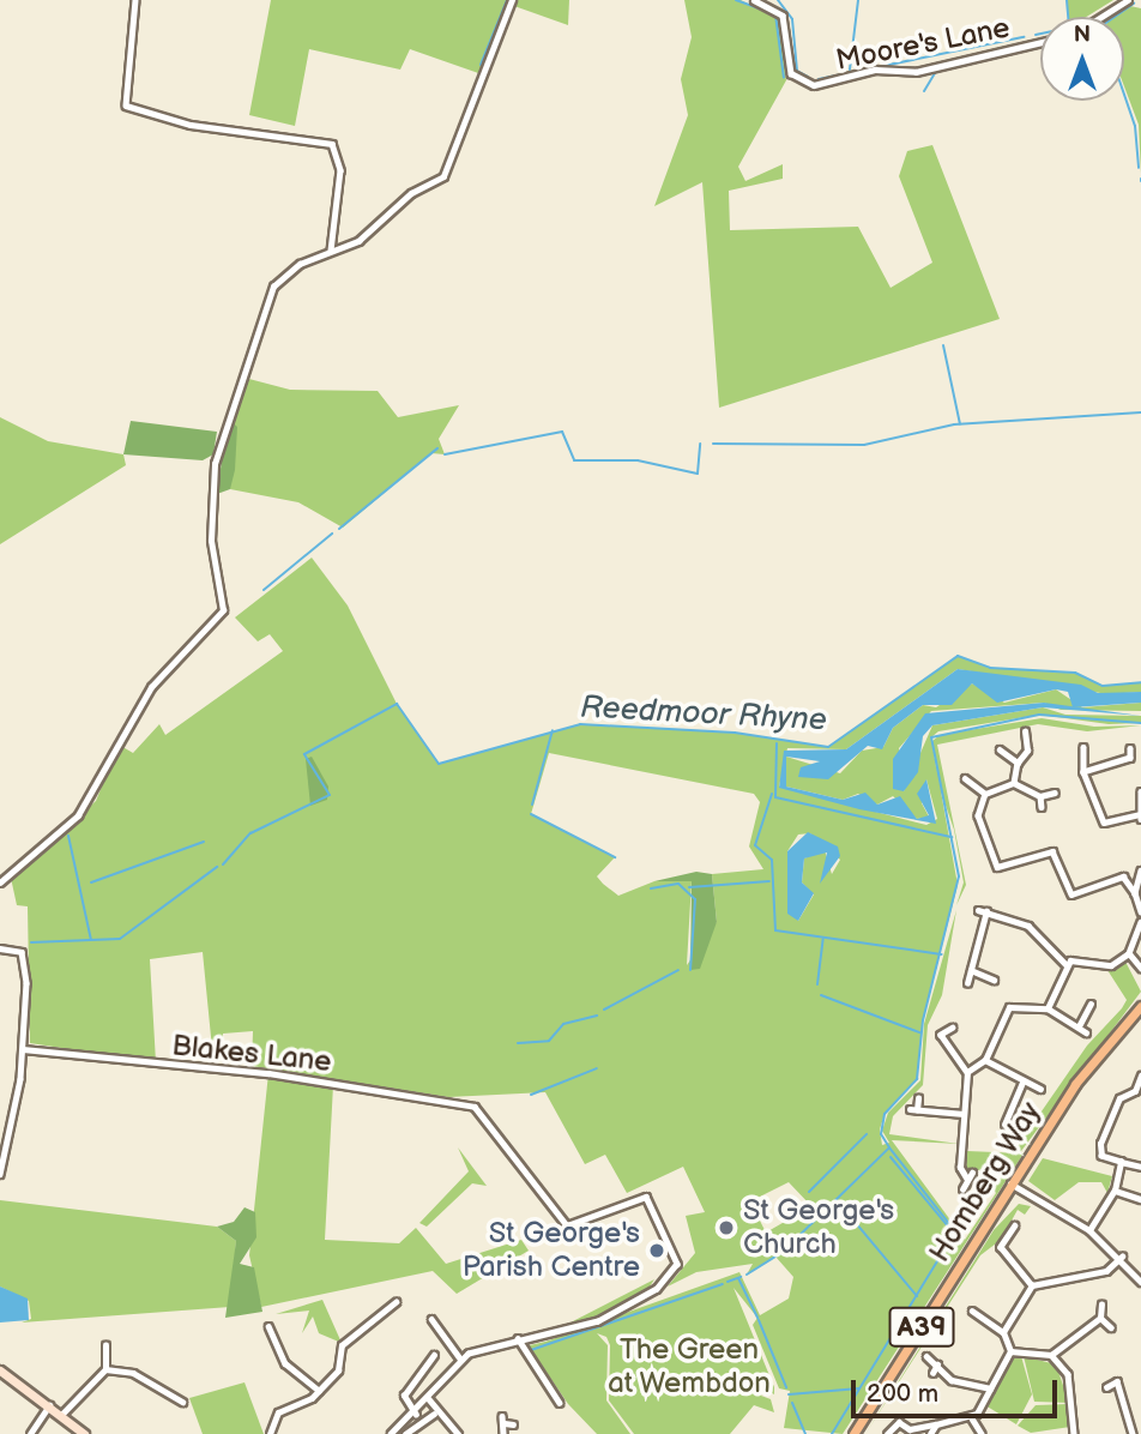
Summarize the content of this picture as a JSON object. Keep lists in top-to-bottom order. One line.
{"streets":{"main road":["Homberg Way","A39"],"street":["Moore's Lane","Blakes Lane"]},"water":["Reedmoor Rhyne"],"parks":["The Green at Wembdon"],"places":["St George's Church","St George's Parish Centre"],"scale_bar":"200 m","north":"top"}
